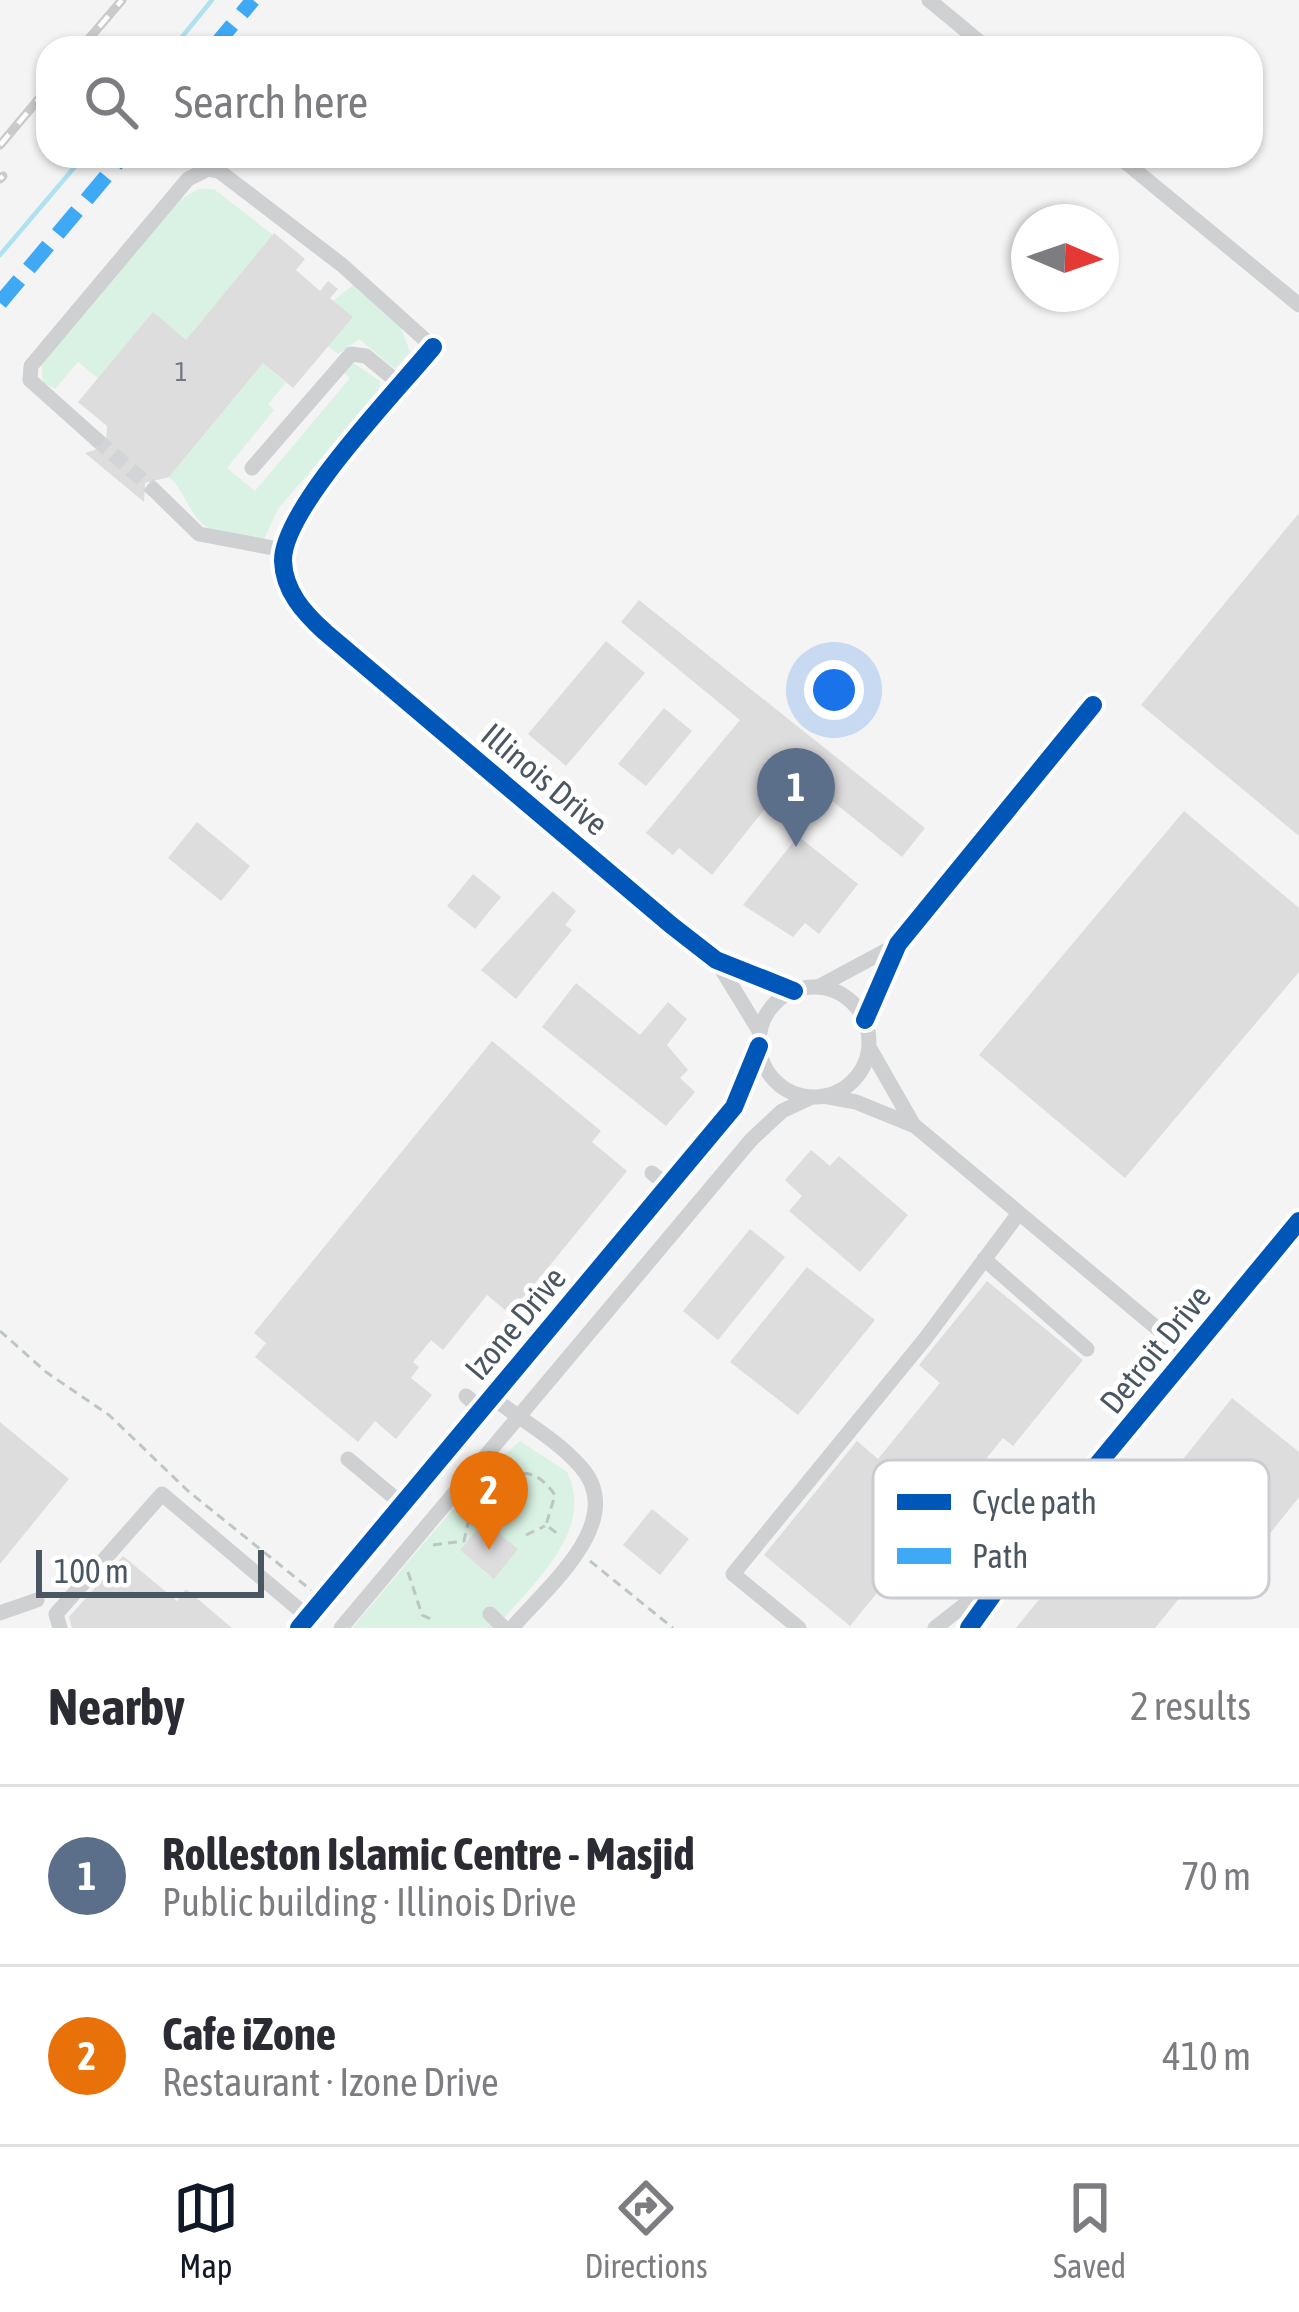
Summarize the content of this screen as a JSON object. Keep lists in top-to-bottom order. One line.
{"streets":{"street":["Illinois Drive","Izone Drive","Detroit Drive"]},"crossings":[["Illinois Drive","Izone Drive"]],"house_numbers":["1"],"legend":["Cycle path","Path"],"scale_bar":"100 m","north":"right","page":{"search":"Search here","pins":["1","2"],"scale":"100 m","heading":["Nearby","2 results"],"list":[{"mark":"1","name":"Rolleston Islamic Centre - Masjid","note":"Public building · Illinois Drive","value":"70 m"},{"mark":"2","name":"Cafe iZone","note":"Restaurant · Izone Drive","value":"410 m"}],"nav":["Map","Directions","Saved"]}}
